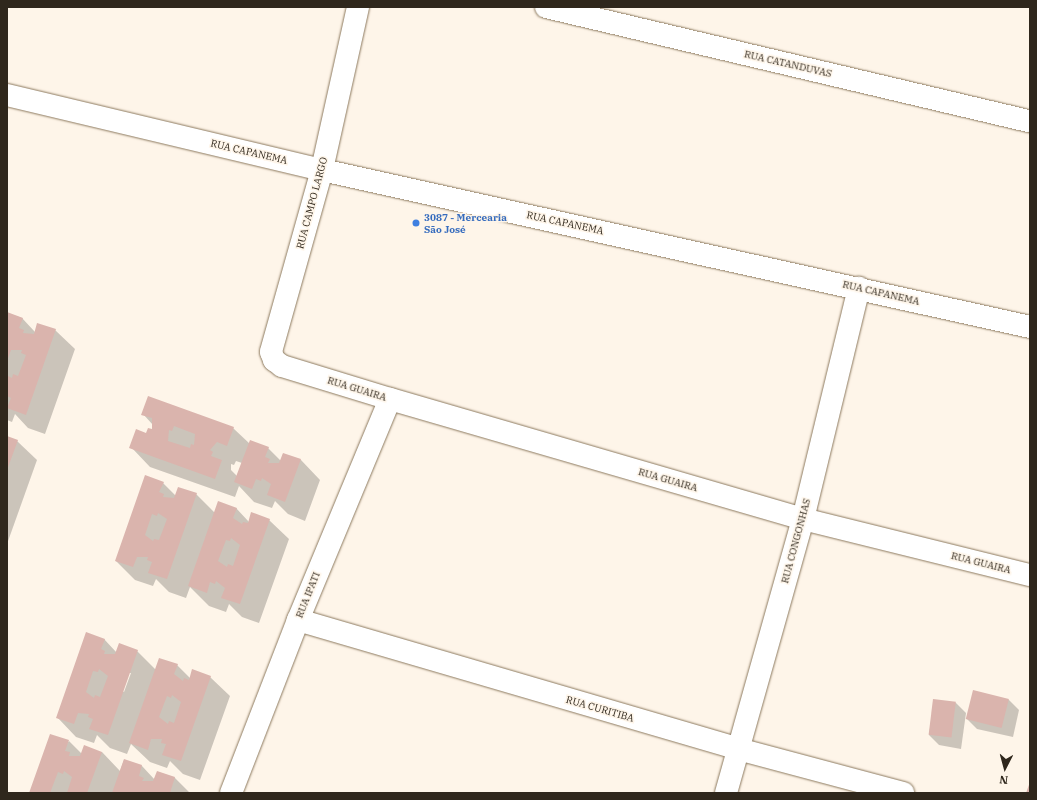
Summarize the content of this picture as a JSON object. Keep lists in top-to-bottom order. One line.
{"streets":{"street":["RUA CATANDUVAS","RUA CAPANEMA","RUA CAMPO LARGO","RUA GUAIRA","RUA CONGONHAS","RUA IPATI","RUA CURITIBA"]},"crossings":[["RUA CAPANEMA","RUA CAMPO LARGO"],["RUA CAPANEMA","RUA CONGONHAS"],["RUA CAMPO LARGO","RUA GUAIRA"],["RUA GUAIRA","RUA CONGONHAS"],["RUA GUAIRA","RUA IPATI"],["RUA CONGONHAS","RUA CURITIBA"],["RUA IPATI","RUA CURITIBA"]],"places":["3087 - Mercearia São José"],"north":"bottom"}
